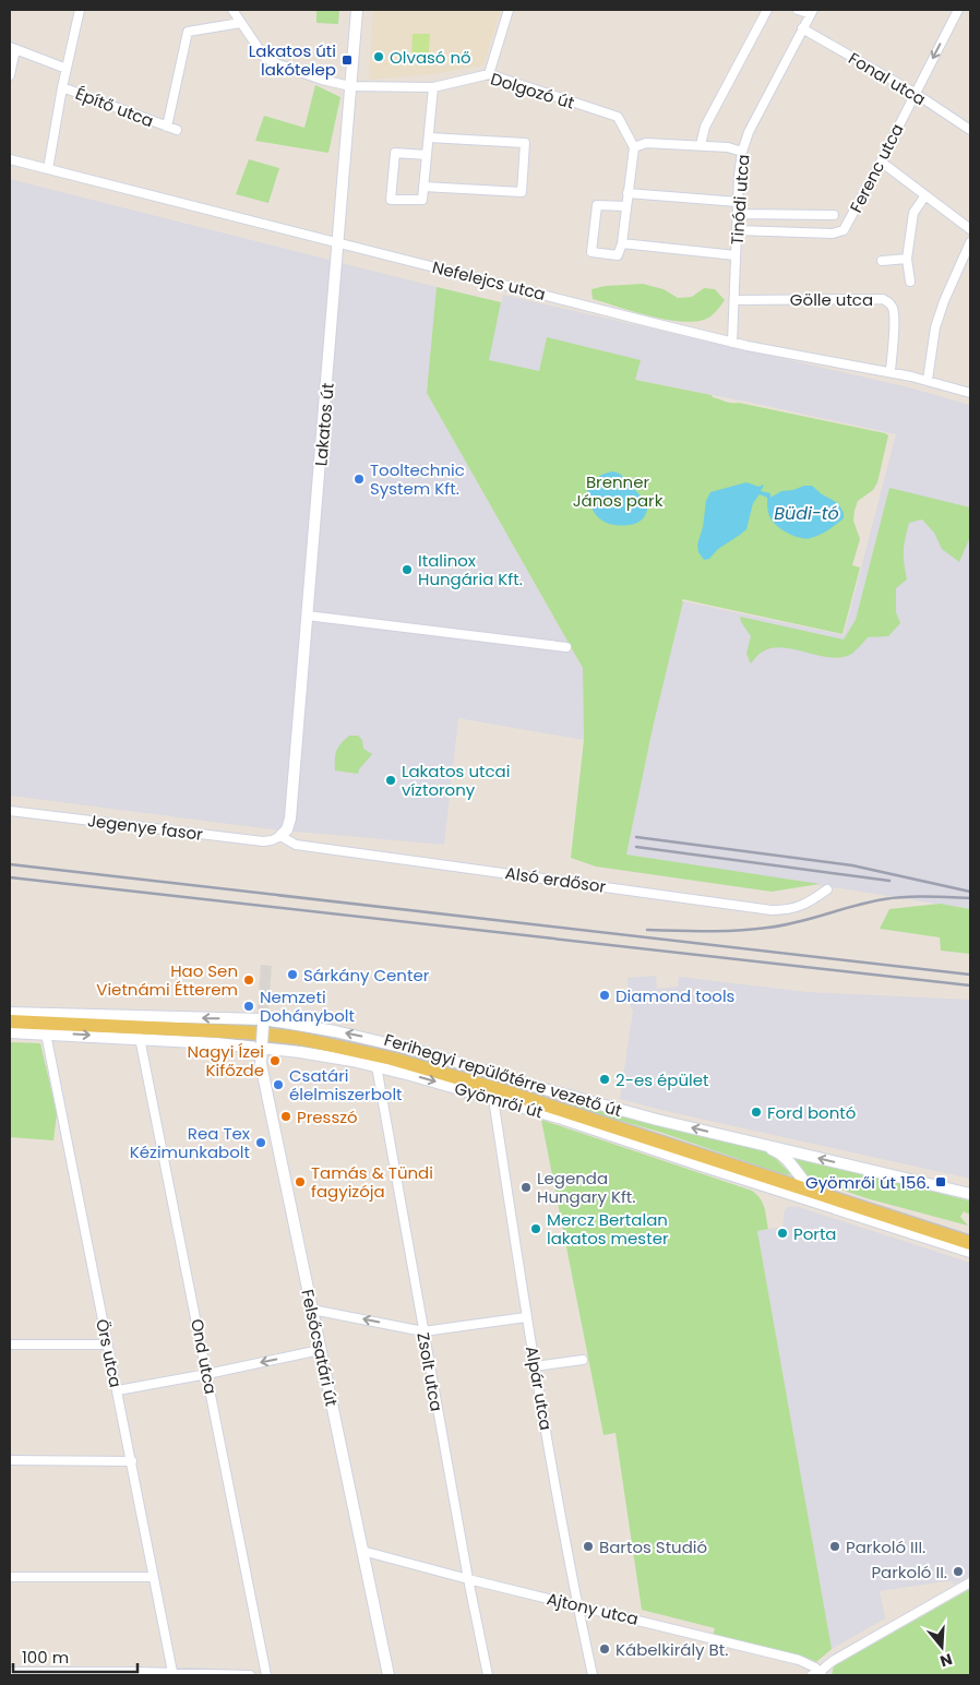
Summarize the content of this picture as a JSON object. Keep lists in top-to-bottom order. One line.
{"streets":{"main road":["Ferihegyi repülőtérre vezető út"],"street":["Fonal utca","Dolgozó út","Építő utca","Ferenc utca","Tinódi utca","Nefelejcs utca","Gölle utca","Lakatos út","Jegenye fasor","Alsó erdősor","Gyömrői út","Felsőcsatári út","Örs utca","Ond utca","Zsolt utca","Alpár utca","Ajtony utca"]},"crossings":[["Fonal utca","Ferenc utca"],["Fonal utca","Tinódi utca"],["Dolgozó út","Építő utca"],["Dolgozó út","Lakatos út"],["Építő utca","Nefelejcs utca"],["Ferenc utca","Tinódi utca"],["Tinódi utca","Nefelejcs utca"],["Tinódi utca","Gölle utca"],["Nefelejcs utca","Gölle utca"],["Nefelejcs utca","Lakatos út"],["Lakatos út","Jegenye fasor"],["Lakatos út","Alsó erdősor"],["Jegenye fasor","Alsó erdősor"],["Ferihegyi repülőtérre vezető út","Gyömrői út"],["Gyömrői út","Felsőcsatári út"],["Gyömrői út","Örs utca"],["Gyömrői út","Ond utca"],["Gyömrői út","Zsolt utca"],["Gyömrői út","Alpár utca"],["Felsőcsatári út","Ajtony utca"],["Zsolt utca","Ajtony utca"],["Alpár utca","Ajtony utca"]],"water":["Büdi-tó"],"parks":["Brenner János park"],"places":{"other":["Olvasó nő","Tooltechnic System Kft.","Italinox Hungária Kft.","Lakatos utcai víztorony","Sárkány Center","Hao Sen Vietnámi Étterem","Diamond tools","Nemzeti Dohánybolt","Nagyi Ízei Kifőzde","2-es épület","Csatári élelmiszerbolt","Ford bontó","Presszó","Rea Tex Kézimunkabolt","Tamás & Tündi fagyizója","Legenda Hungary Kft.","Mercz Bertalan lakatos mester","Porta","Bartos Studió","Parkoló III.","Parkoló II.","Kábelkirály Bt."],"transit":["Lakatos úti lakótelep","Gyömrői út 156."]},"scale_bar":"100 m","north":"bottom"}
